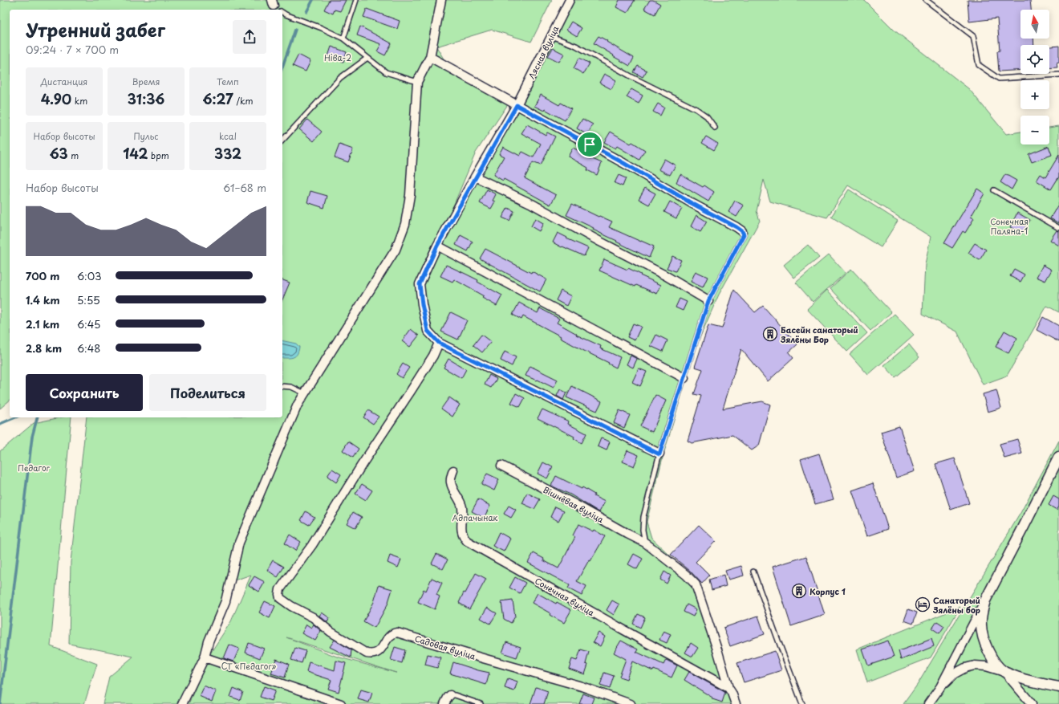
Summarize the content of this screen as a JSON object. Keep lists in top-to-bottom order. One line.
{"streets":{"street":["Лясная вуліца","Вішнёвая вуліца","Сонечная вуліца","Садовая вуліца"]},"crossings":[["Лясная вуліца","Садовая вуліца"],["Вішнёвая вуліца","Сонечная вуліца"]],"parks":["Ніва-2","Сонечная Паляна-1","Педагог","Адпачынак","СТ «Педагог»"],"places":{"building":["Басейн санаторый Зялёны Бор","Корпус 1"],"hotel":["Санаторый Зялёны бор"]},"north":"top","page":{"map_buttons":["+","−"],"heading":["Утренний забег","09:24 · 7 × 700 m"],"stats":[["Дистанция","4.90 km"],["Время","31:36"],["Темп","6:27 /km"],["Набор высоты","63 m"],["Пульс","142 bpm"],["kcal","332"]],"chart":["Набор высоты","61–68 m"],"list":[{"name":"700 m","note":"6:03"},{"name":"1.4 km","note":"5:55"},{"name":"2.1 km","note":"6:45"},{"name":"2.8 km","note":"6:48"}],"buttons":["Сохранить","Поделиться"]}}
